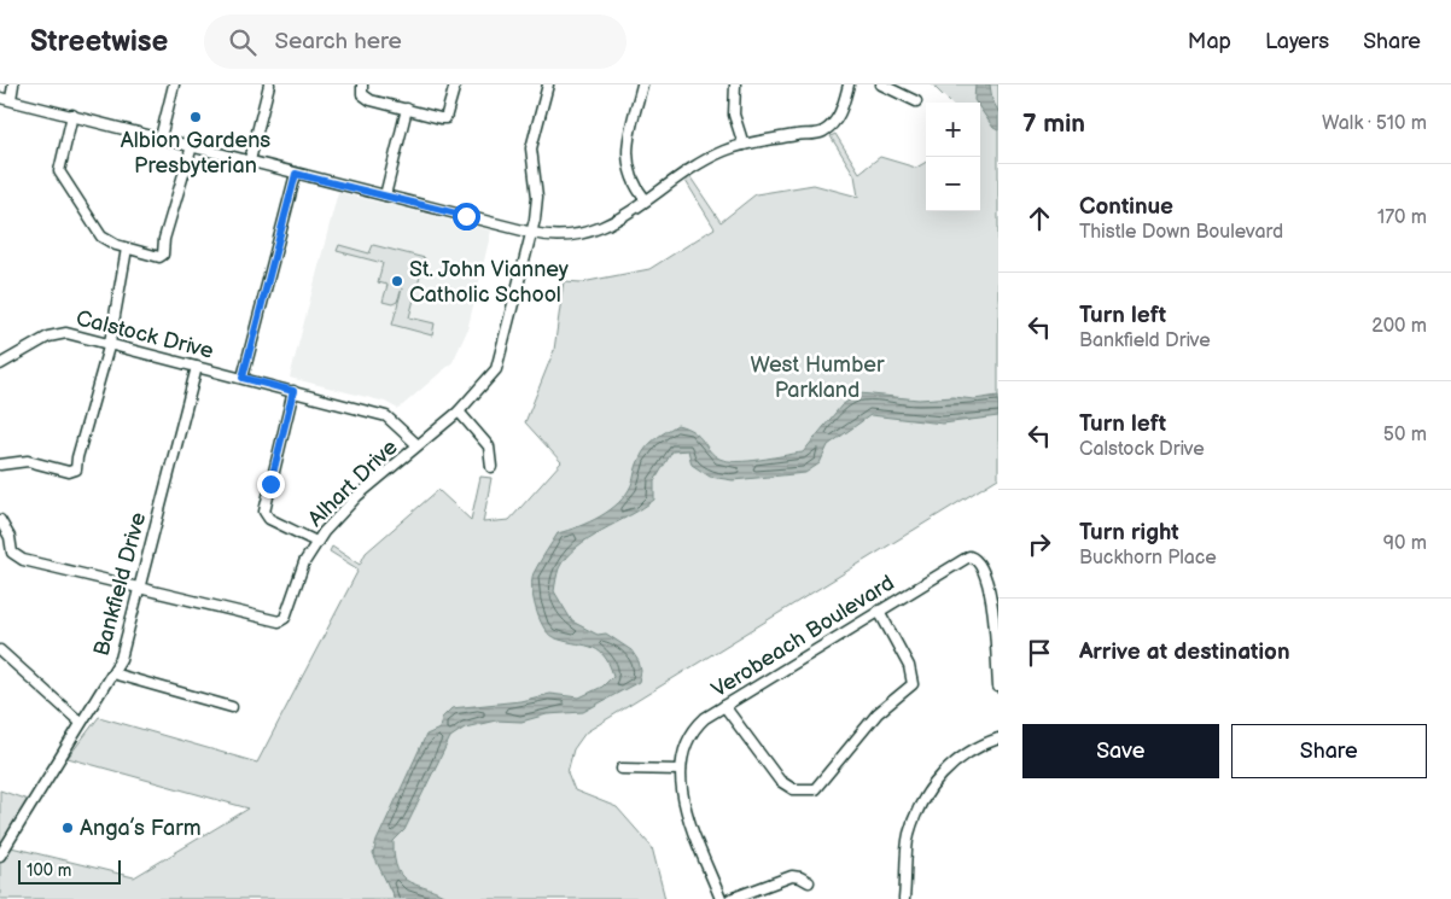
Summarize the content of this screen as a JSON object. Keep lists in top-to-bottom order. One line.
{"streets":{"street":["Calstock Drive","Alhart Drive","Bankfield Drive","Verobeach Boulevard"]},"crossings":[["Calstock Drive","Alhart Drive"],["Calstock Drive","Bankfield Drive"],["Alhart Drive","Bankfield Drive"]],"parks":["West Humber Parkland"],"places":["Albion Gardens Presbyterian","St. John Vianney Catholic School","Anga’s Farm"],"scale_bar":"100 m","page":{"header":"Streetwise","search":"Search here","nav":["Map","Layers","Share"],"heading":["7 min","Walk · 510 m"],"map_buttons":["+","−"],"list":[["Continue","Thistle Down Boulevard","170 m"],["Turn left","Bankfield Drive","200 m"],["Turn left","Calstock Drive","50 m"],["Turn right","Buckhorn Place","90 m"],"Arrive at destination"],"buttons":["Save","Share"],"scale":"100 m"}}
